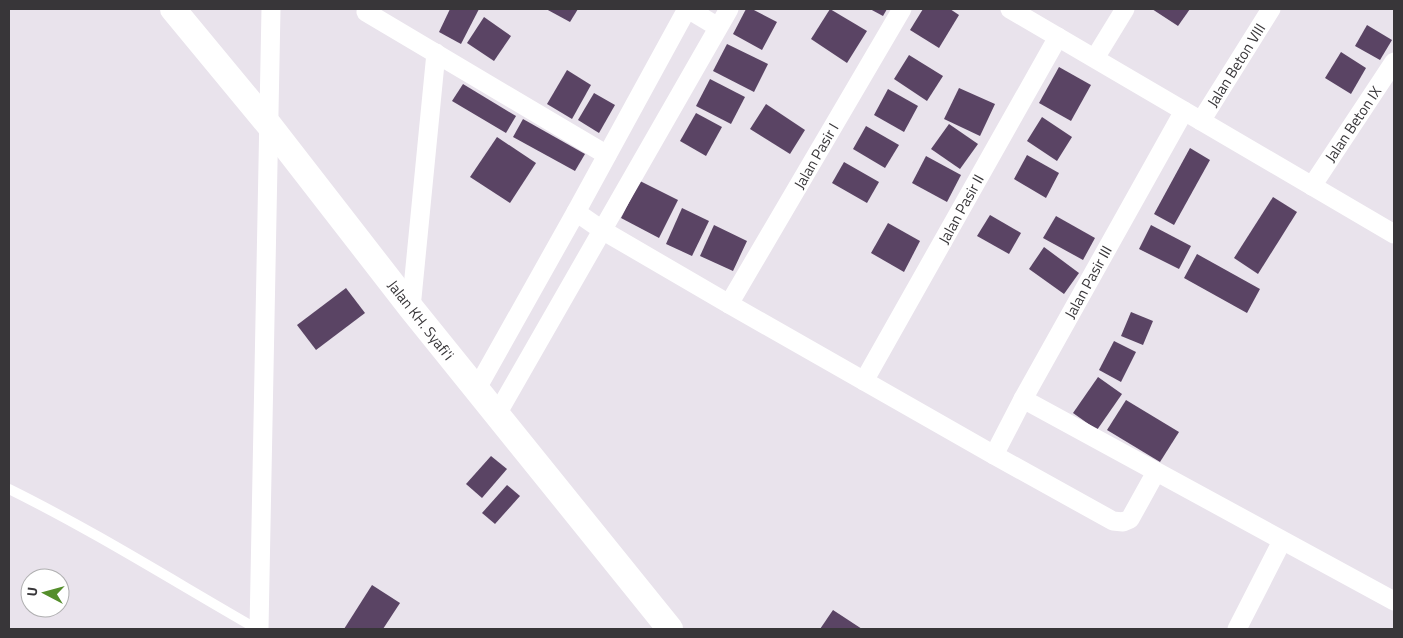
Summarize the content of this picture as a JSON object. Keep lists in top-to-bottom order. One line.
{"streets":{"main road":["Jalan KH. Syafi'i"],"street":["Jalan Beton VIII","Jalan Beton IX","Jalan Pasir I","Jalan Pasir II","Jalan Pasir III"]},"north":"left"}
